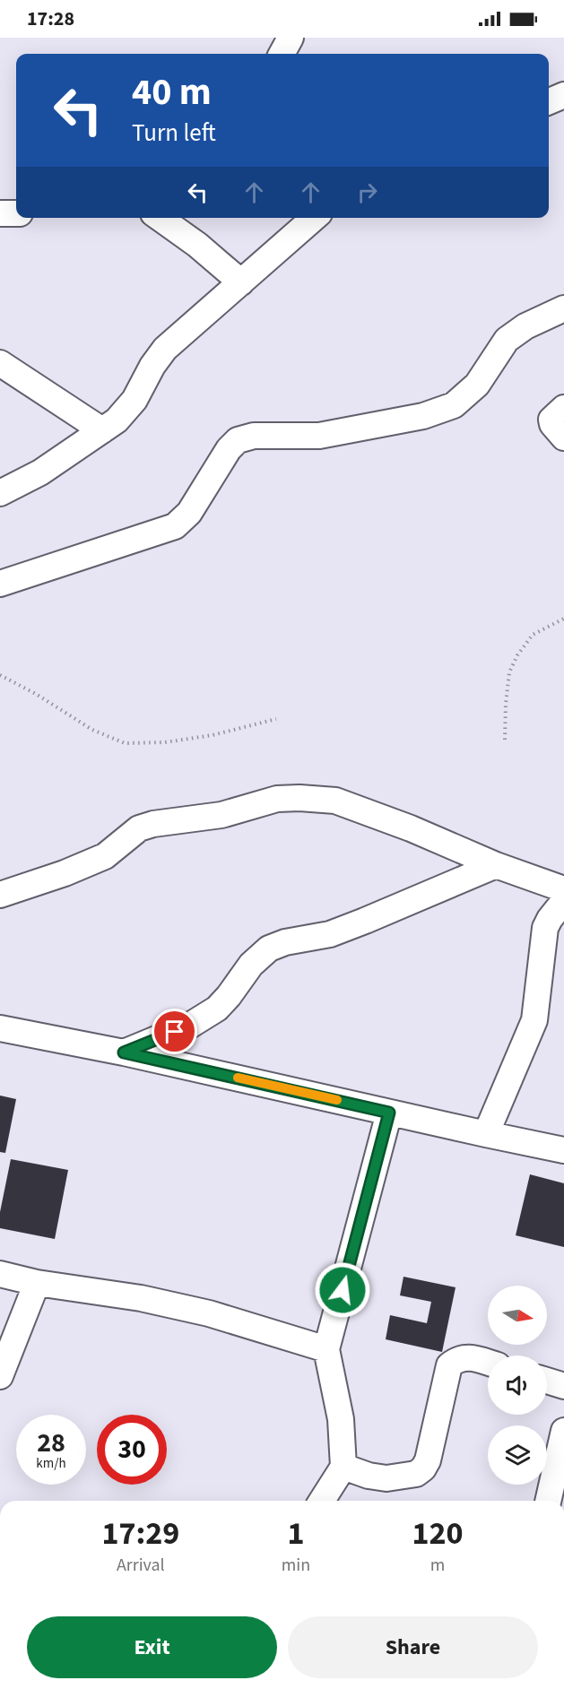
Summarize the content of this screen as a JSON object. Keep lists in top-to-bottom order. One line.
{"north":"right","page":{"status":"17:28","turn":["40 m","Turn left"],"speed":"28 km/h","limit":"30","eta":["17:29","Arrival","1","min","120","m"],"buttons":["Exit","Share"]}}
